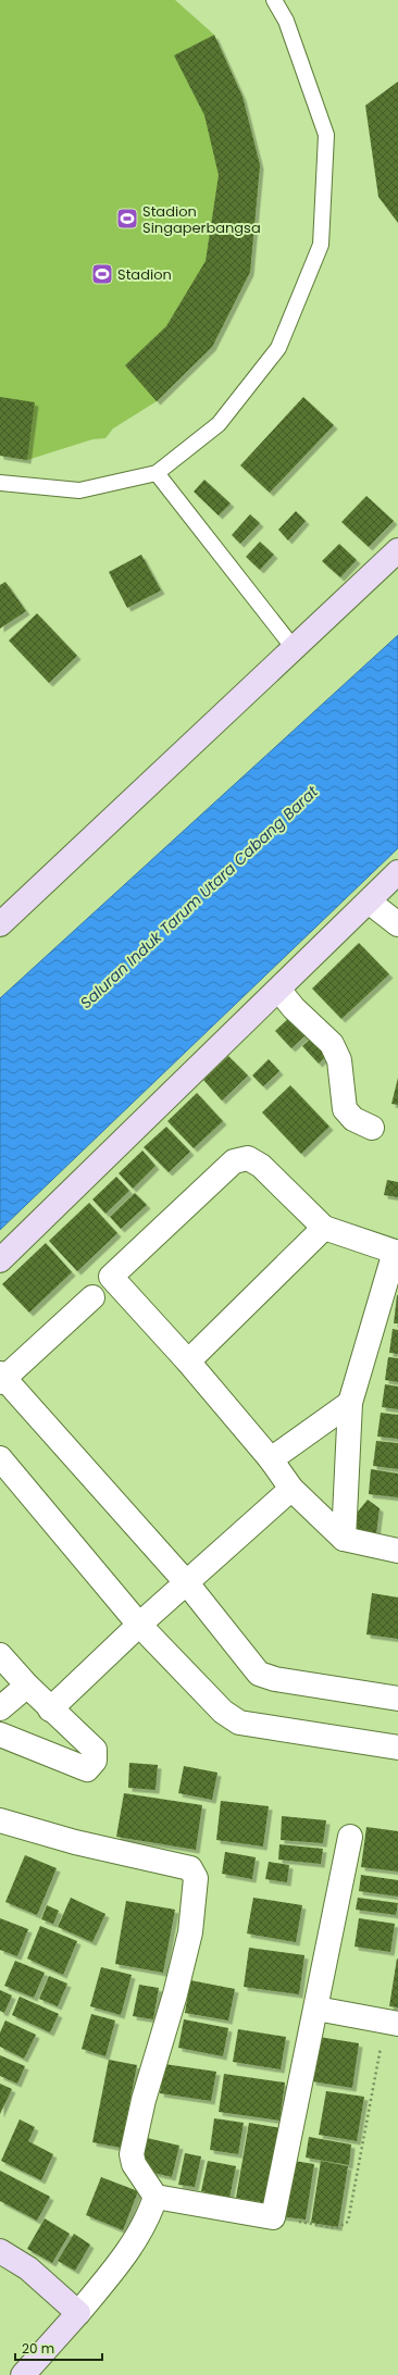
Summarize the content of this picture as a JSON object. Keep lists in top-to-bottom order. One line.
{"water":["Saluran Induk Tarum Utara Cabang Barat"],"places":{"sports":["Stadion Singaperbangsa","Stadion"]},"scale_bar":"20 m"}
